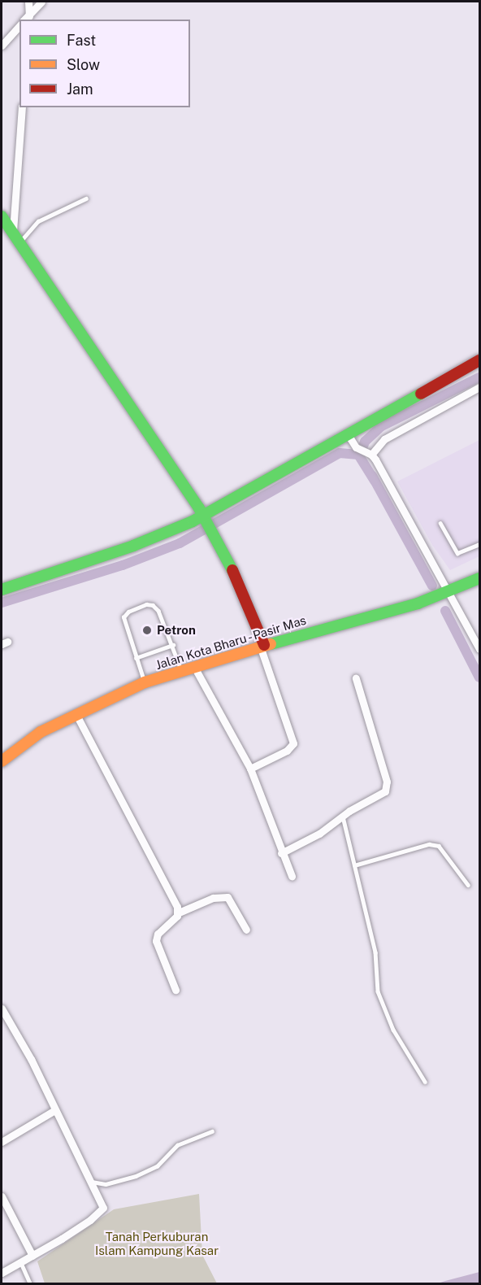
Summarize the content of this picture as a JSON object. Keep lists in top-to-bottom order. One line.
{"streets":{"main road":["Jalan Kota Bharu - Pasir Mas"]},"parks":["Tanah Perkuburan Islam Kampung Kasar"],"places":["Petron"],"legend":["Fast","Slow","Jam"]}
